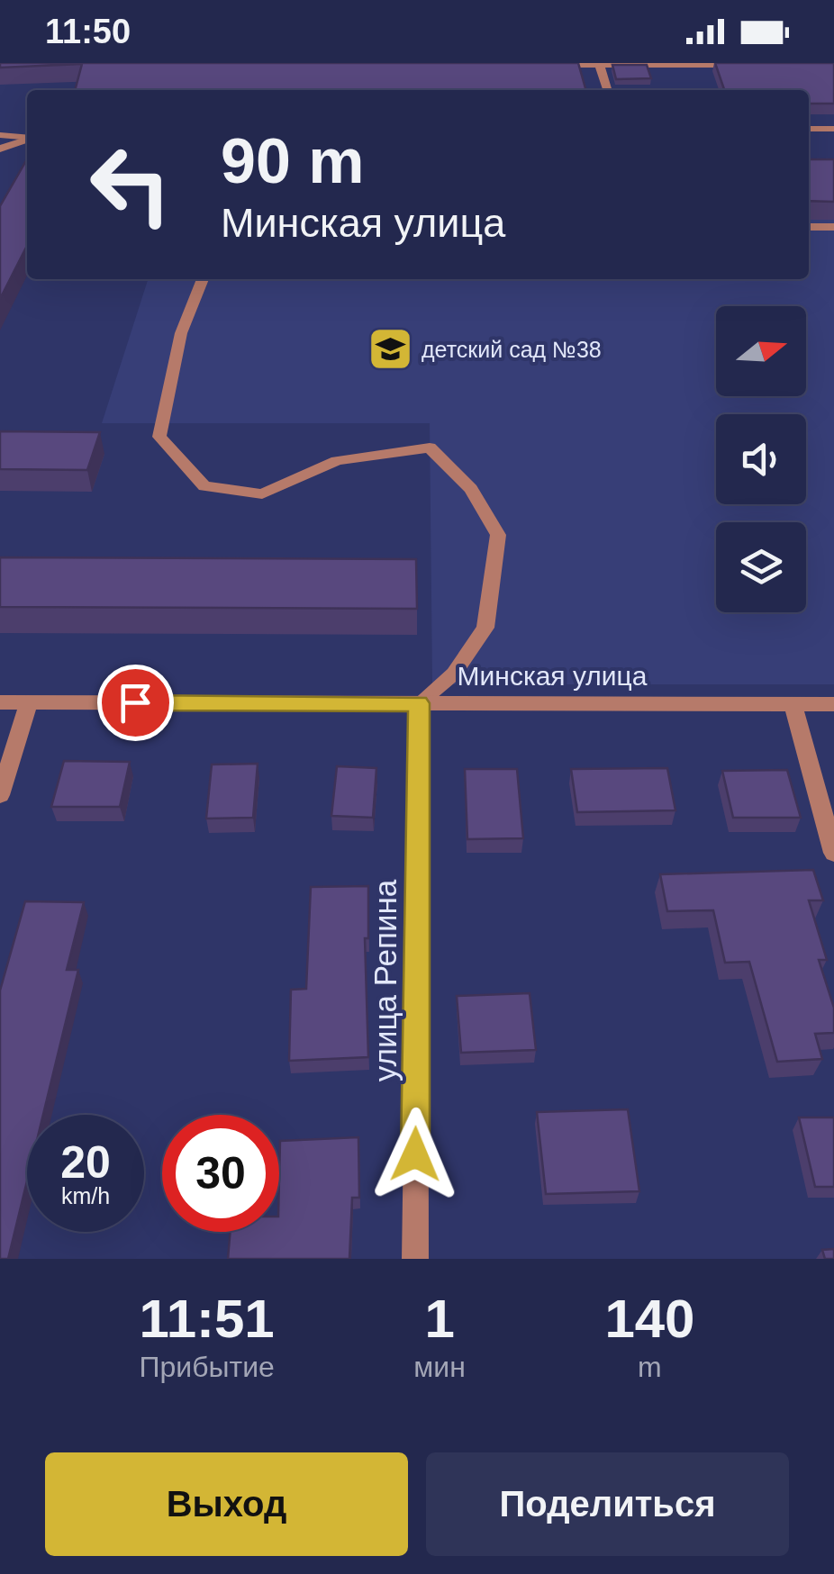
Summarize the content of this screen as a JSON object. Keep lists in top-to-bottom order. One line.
{"streets":{"street":["Минская улица","улица Репина"]},"crossings":[["Минская улица","улица Репина"]],"places":{"school or university":["детский сад №38"]},"north":"right","page":{"status":"11:50","turn":["90 m","Минская улица"],"speed":"20 km/h","limit":"30","eta":["11:51","Прибытие","1","мин","140","m"],"buttons":["Выход","Поделиться"]}}
